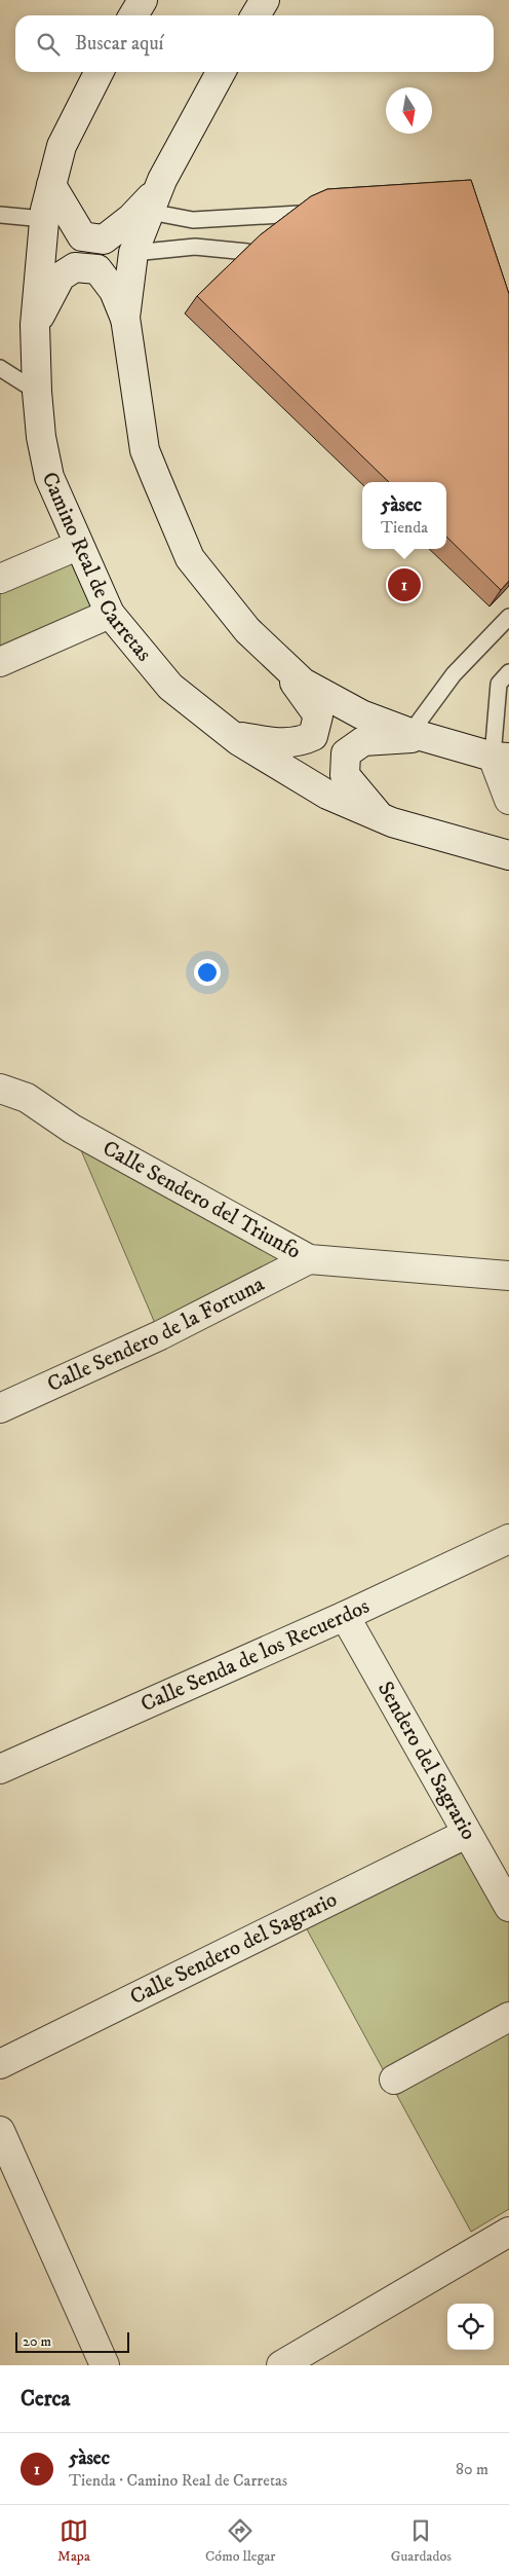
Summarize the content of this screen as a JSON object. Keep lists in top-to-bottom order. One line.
{"streets":{"street":["Camino Real de Carretas","Calle Sendero del Triunfo","Calle Sendero de la Fortuna","Calle Senda de los Recuerdos","Sendero del Sagrario","Calle Sendero del Sagrario"]},"crossings":[["Calle Sendero del Triunfo","Calle Sendero de la Fortuna"],["Calle Senda de los Recuerdos","Sendero del Sagrario"],["Sendero del Sagrario","Calle Sendero del Sagrario"]],"scale_bar":"20 m","north":"bottom","page":{"search":"Buscar aquí","popup":["5àsec","Tienda"],"pins":"1","scale":"20 m","heading":"Cerca","list":[{"mark":"1","name":"5àsec","note":"Tienda · Camino Real de Carretas","value":"80 m"}],"nav":["Mapa","Cómo llegar","Guardados"]}}
